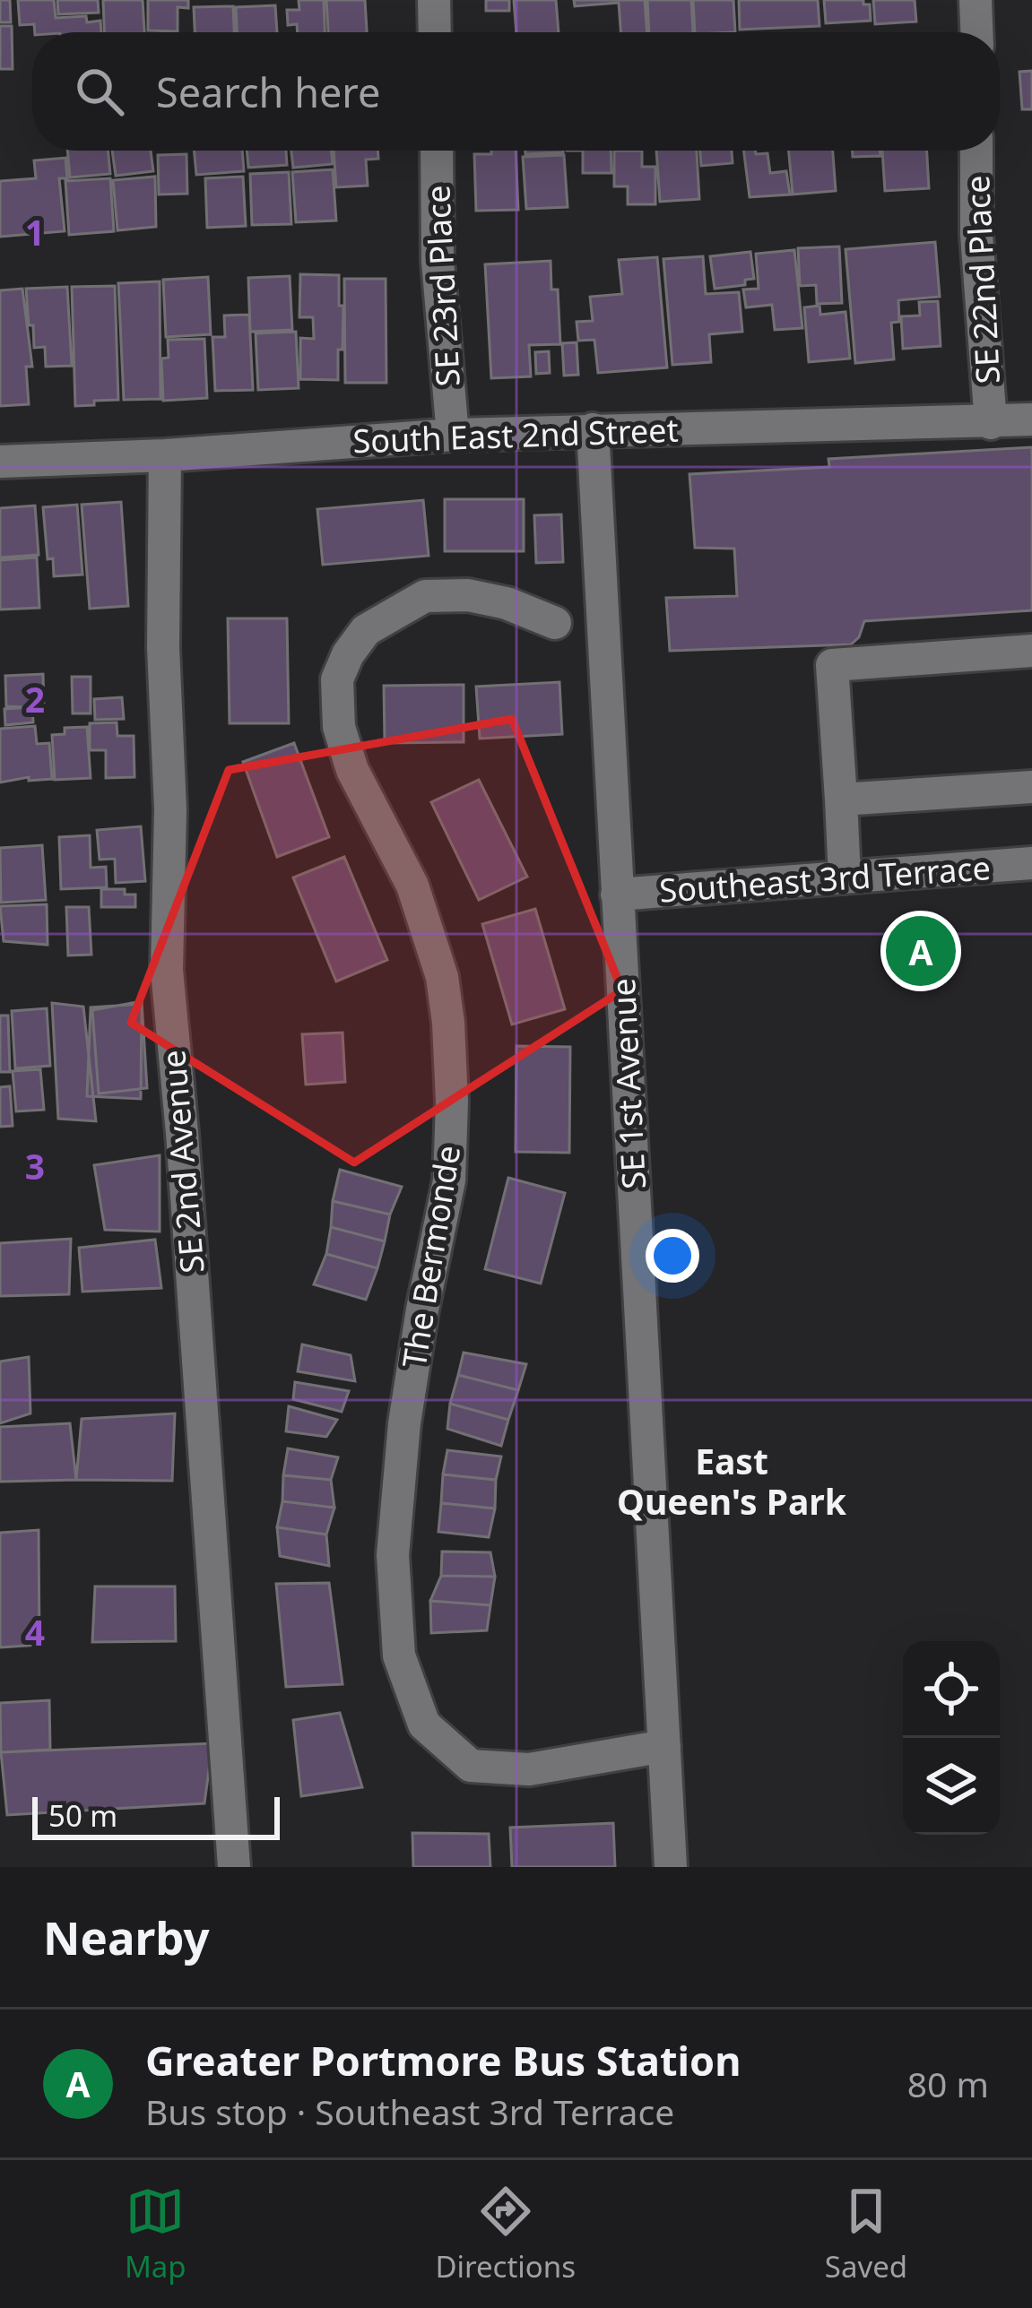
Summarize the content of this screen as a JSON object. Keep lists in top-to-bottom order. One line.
{"streets":{"street":["SE 22nd Place","SE 23rd Place","South East 2nd Street","Southeast 3rd Terrace","SE 1st Avenue","SE 2nd Avenue","The Bermonde"]},"crossings":[["SE 22nd Place","South East 2nd Street"],["SE 23rd Place","South East 2nd Street"],["South East 2nd Street","SE 1st Avenue"],["South East 2nd Street","SE 2nd Avenue"],["Southeast 3rd Terrace","SE 1st Avenue"],["SE 1st Avenue","The Bermonde"]],"districts":["East Queen's Park"],"scale_bar":"50 m","page":{"search":"Search here","pins":"A","scale":"50 m","heading":"Nearby","list":[{"mark":"A","name":"Greater Portmore Bus Station","note":"Bus stop · Southeast 3rd Terrace","value":"80 m"}],"nav":["Map","Directions","Saved"]},"grid":{"rows":["1","2","3","4"]}}
